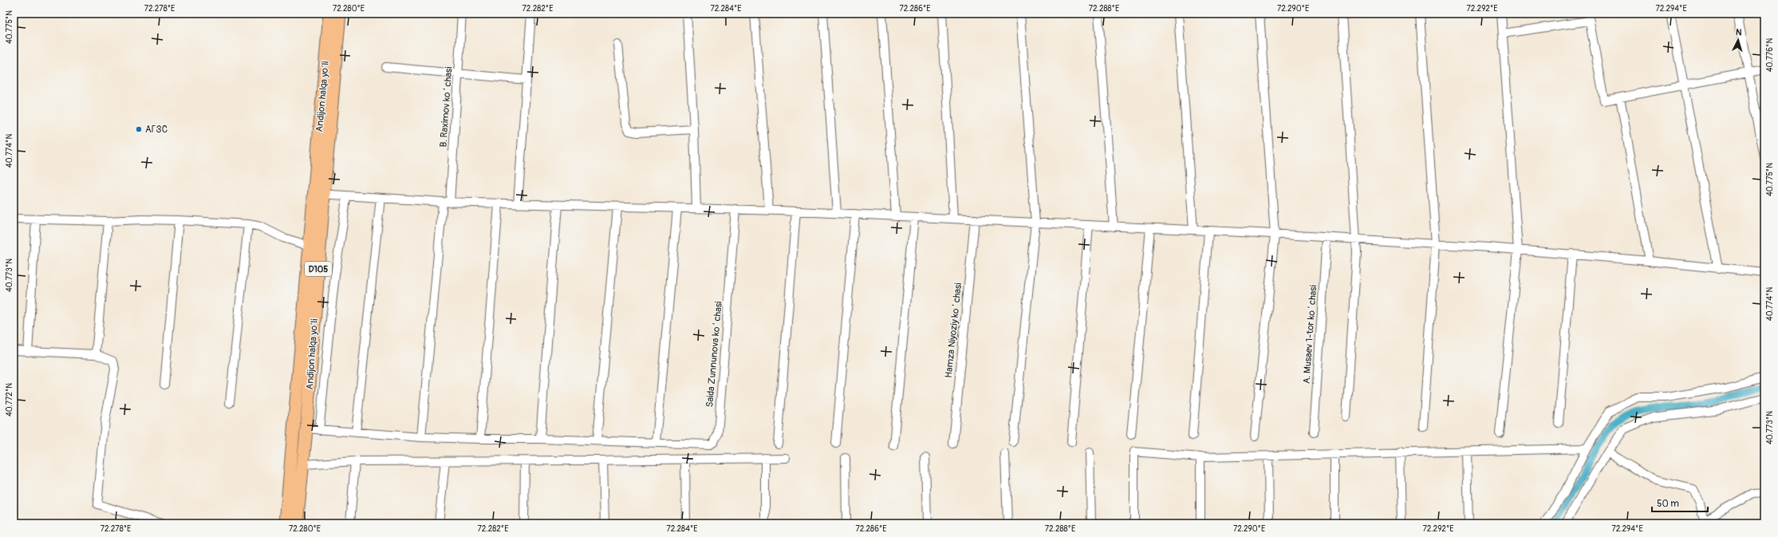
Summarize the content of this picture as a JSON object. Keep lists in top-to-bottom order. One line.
{"streets":{"highway":["Andijon halqa yo‘li","D105"],"street":["B. Raximov koʻchasi","Hamza Niyoziy koʻchasi","A. Musaev 1-tor koʻchasi","Saida Zunnunova koʻchasi"]},"places":["АГЗС"],"scale_bar":"50 m","north":"top","coordinates":["72.278°E","72.280°E","72.282°E","72.284°E","72.286°E","72.288°E","72.290°E","72.292°E","72.294°E","40.775°N","40.776°N","40.774°N","40.773°N","40.772°N"]}
